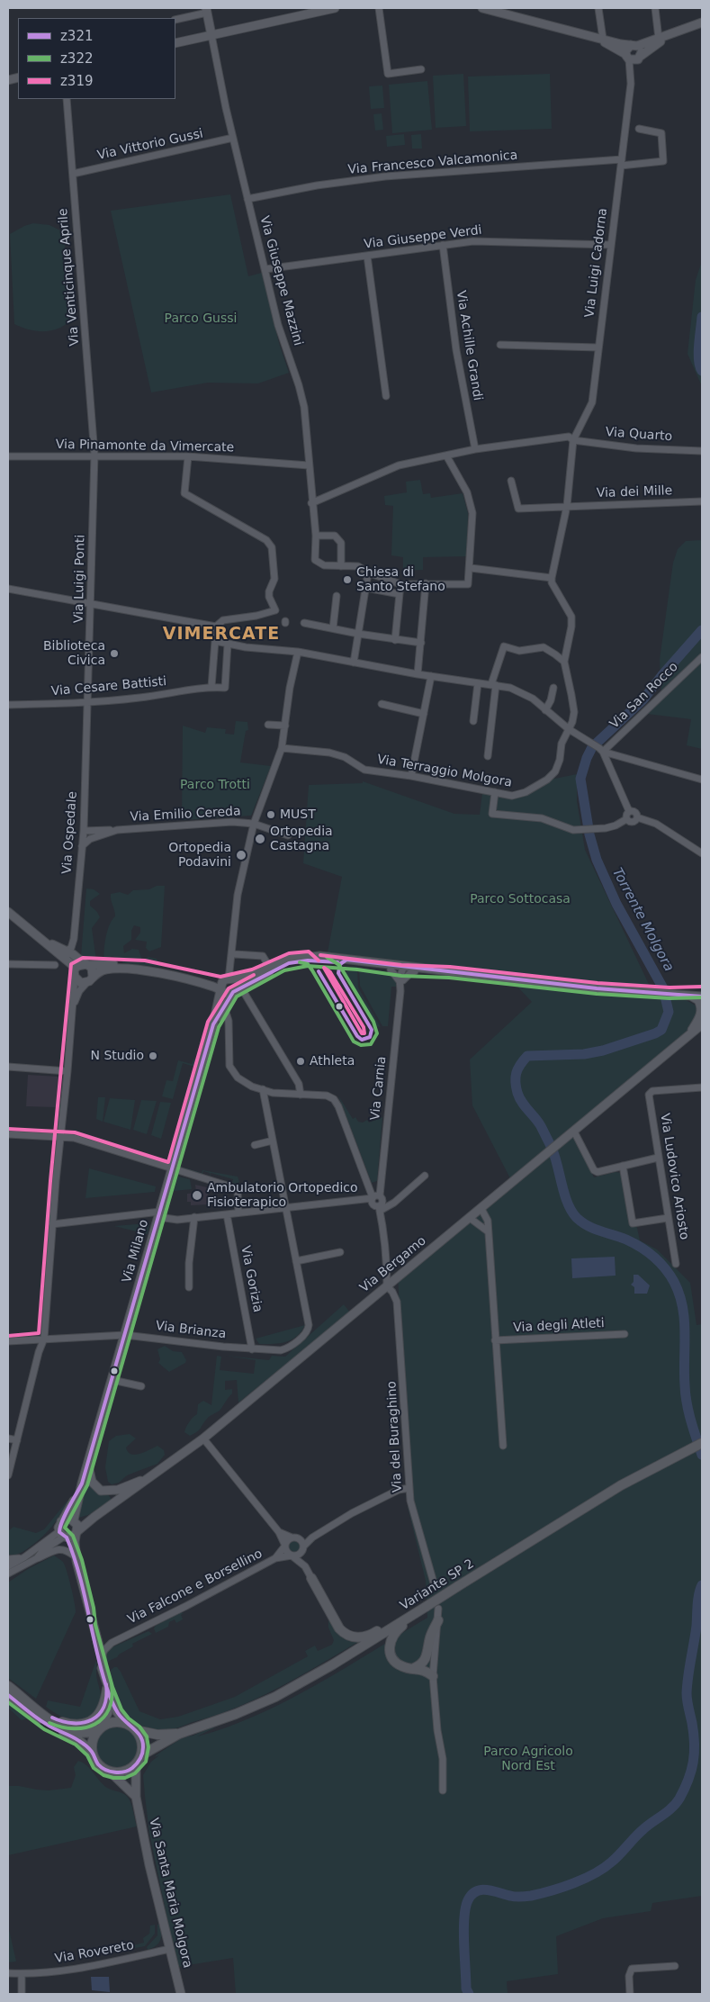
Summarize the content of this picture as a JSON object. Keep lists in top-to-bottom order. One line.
{"streets":{"main road":["Variante SP 2"],"street":["Via Vittorio Gussi","Via Francesco Valcamonica","Via Giuseppe Verdi","Via Luigi Cadorna","Via Venticinque Aprile","Via Giuseppe Mazzini","Via Achille Grandi","Via Quarto","Via Pinamonte da Vimercate","Via dei Mille","Via Luigi Ponti","Via Cesare Battisti","Via San Rocco","Via Terraggio Molgora","Via Emilio Cereda","Via Ospedale","Via Carnia","Via Ludovico Ariosto","Via Milano","Via Bergamo","Via Gorizia","Via degli Atleti","Via Brianza","Via del Buraghino","Via Falcone e Borsellino","Via Santa Maria Molgora","Via Rovereto"]},"crossings":[["Via Vittorio Gussi","Via Venticinque Aprile"],["Via Vittorio Gussi","Via Giuseppe Mazzini"],["Via Francesco Valcamonica","Via Luigi Cadorna"],["Via Francesco Valcamonica","Via Giuseppe Mazzini"],["Via Giuseppe Verdi","Via Luigi Cadorna"],["Via Giuseppe Verdi","Via Giuseppe Mazzini"],["Via Giuseppe Verdi","Via Achille Grandi"],["Via Luigi Cadorna","Via Quarto"],["Via Luigi Cadorna","Via dei Mille"],["Via Venticinque Aprile","Via Pinamonte da Vimercate"],["Via Venticinque Aprile","Via Luigi Ponti"],["Via Giuseppe Mazzini","Via Quarto"],["Via Giuseppe Mazzini","Via Pinamonte da Vimercate"],["Via Achille Grandi","Via Quarto"],["Via Pinamonte da Vimercate","Via Luigi Ponti"],["Via Luigi Ponti","Via Cesare Battisti"],["Via Luigi Ponti","Via Ospedale"],["Via Cesare Battisti","Via Ospedale"],["Via Emilio Cereda","Via Ospedale"],["Via Milano","Via Bergamo"],["Via Milano","Via Brianza"],["Via Bergamo","Via del Buraghino"],["Via Gorizia","Via Brianza"],["Variante SP 2","Via Santa Maria Molgora"],["Via Santa Maria Molgora","Via Rovereto"]],"districts":["VIMERCATE"],"water":["Torrente Molgora"],"parks":["Parco Gussi","Parco Trotti","Parco Sottocasa","Parco Agricolo Nord Est"],"places":["Chiesa di Santo Stefano","Biblioteca Civica","MUST","Ortopedia Castagna","Ortopedia Podavini","N Studio","Athleta","Ambulatorio Ortopedico Fisioterapico"],"lines":["transit line z319","transit line z322","transit line z321"],"legend":["z321","z322","z319"]}
